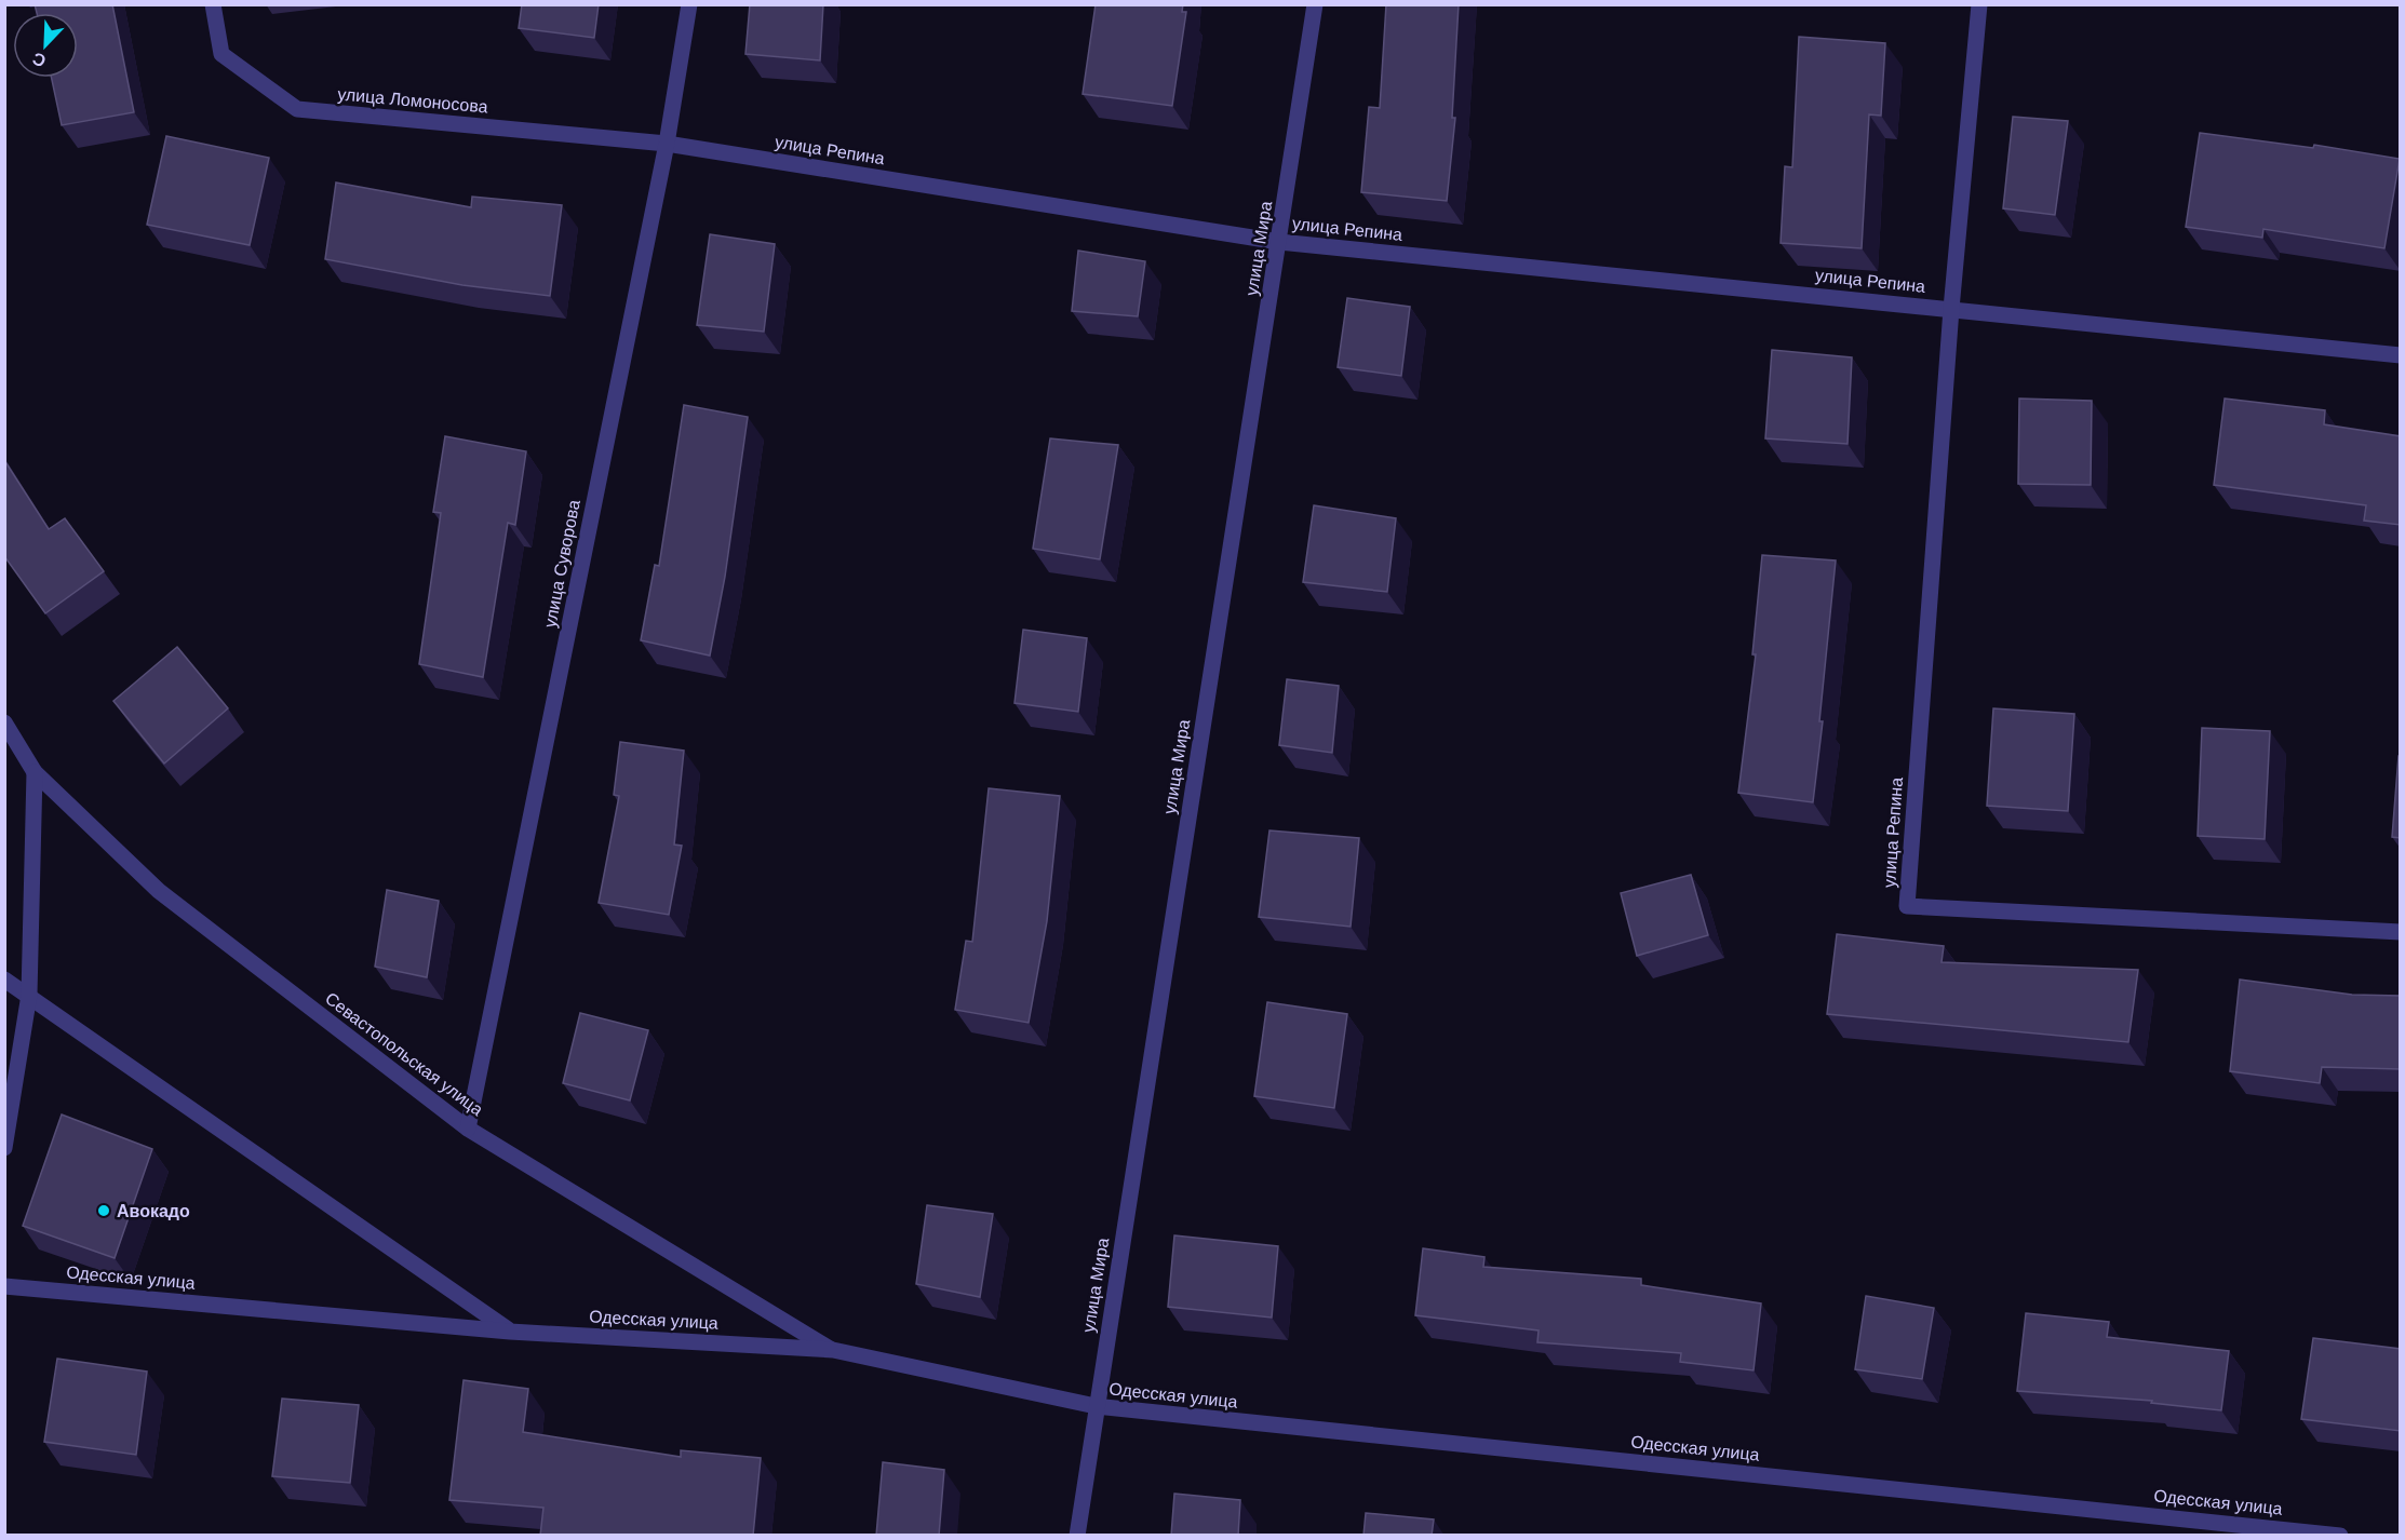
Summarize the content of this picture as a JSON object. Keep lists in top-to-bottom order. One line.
{"streets":{"street":["улица Ломоносова","улица Репина","улица Мира","улица Суворова","Севастопольская улица","Одесская улица"]},"crossings":[["улица Ломоносова","улица Репина"],["улица Ломоносова","улица Суворова"],["улица Репина","улица Мира"],["улица Репина","улица Суворова"],["улица Мира","Одесская улица"],["улица Суворова","Севастопольская улица"],["Севастопольская улица","Одесская улица"]],"places":["Авокадо"],"north":"bottom left"}
